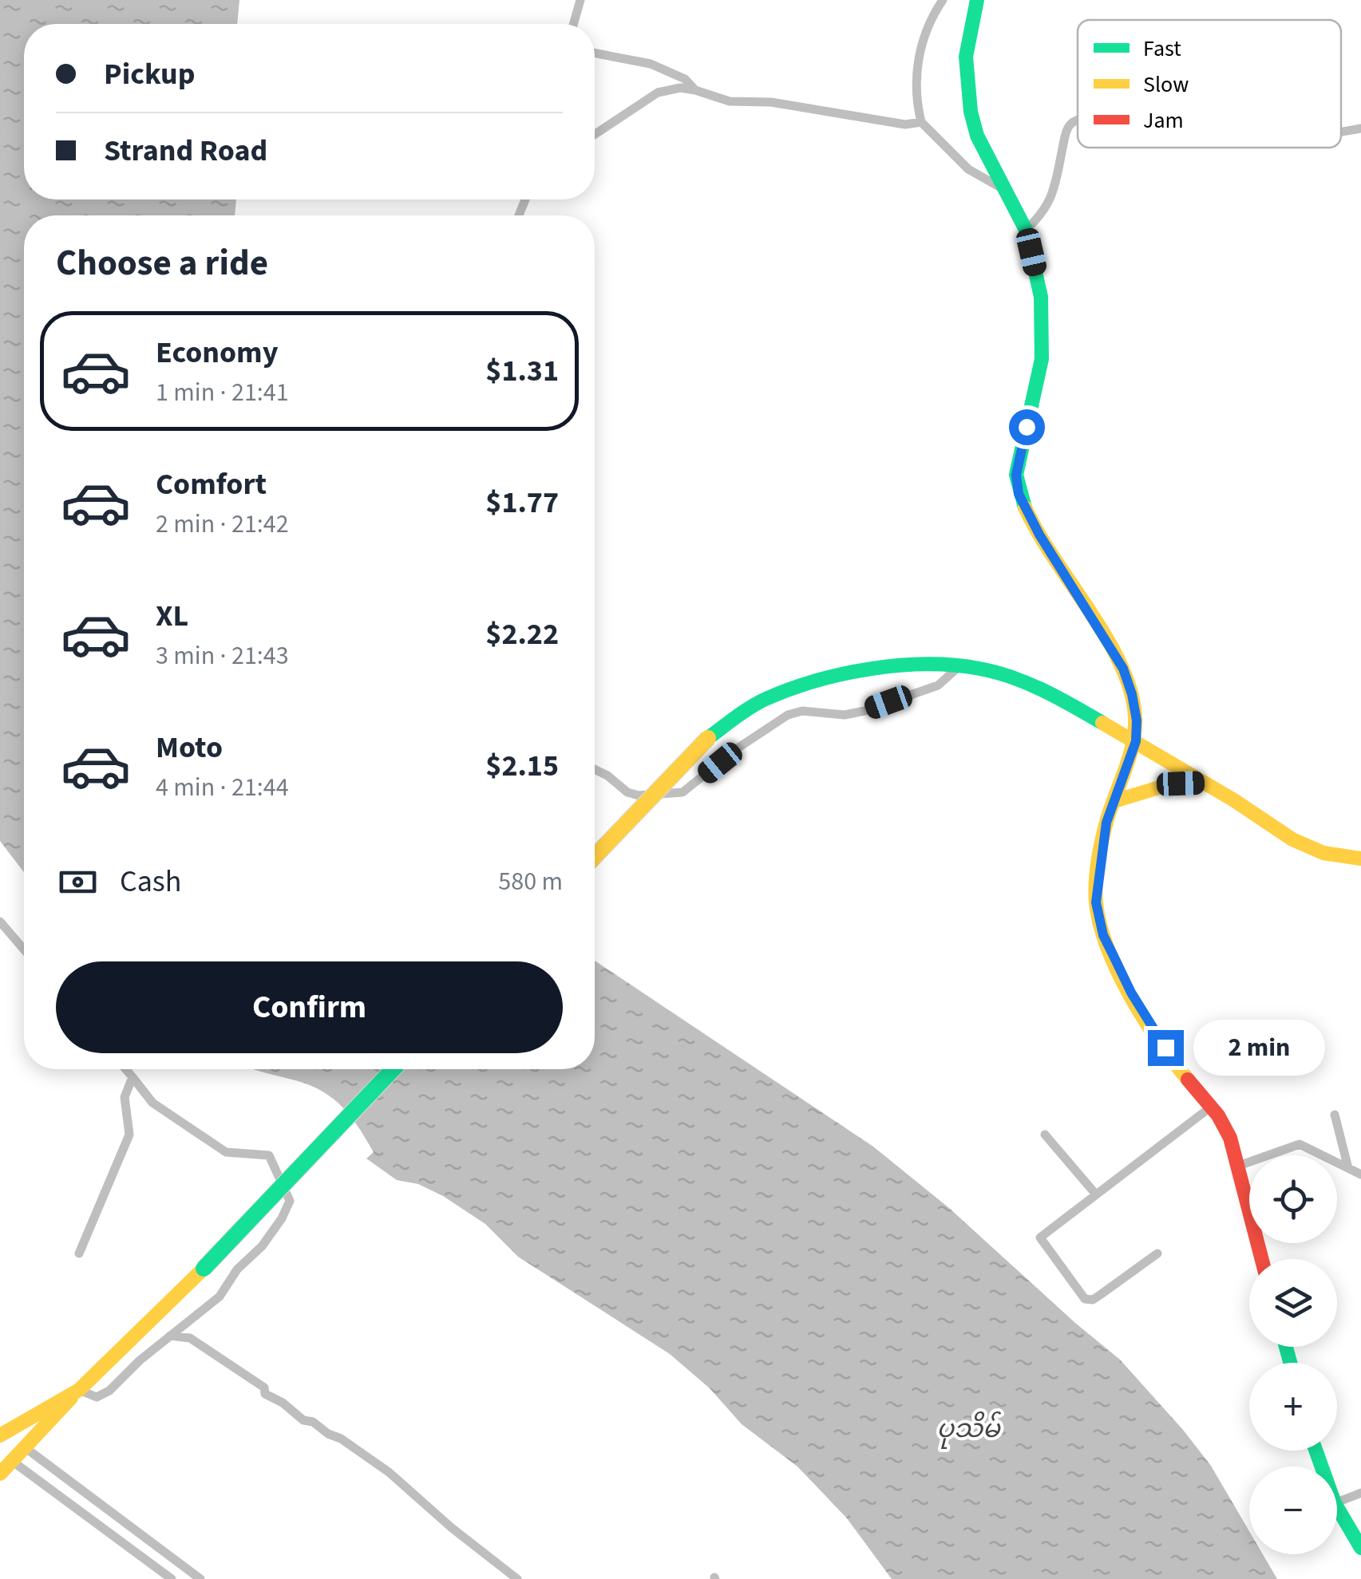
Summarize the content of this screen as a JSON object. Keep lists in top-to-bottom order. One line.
{"water":["ပုသိမ်"],"legend":["Fast","Slow","Jam"],"page":{"banner":["Pickup","Strand Road"],"heading":"Choose a ride","list":[{"name":"Economy","note":"1 min · 21:41","value":"$1.31"},{"name":"Comfort","note":"2 min · 21:42","value":"$1.77"},{"name":"XL","note":"3 min · 21:43","value":"$2.22"},{"name":"Moto","note":"4 min · 21:44","value":"$2.15"}],"pay":["Cash","580 m"],"buttons":"Confirm","bubble":"2 min","map_buttons":["+","−"]}}
